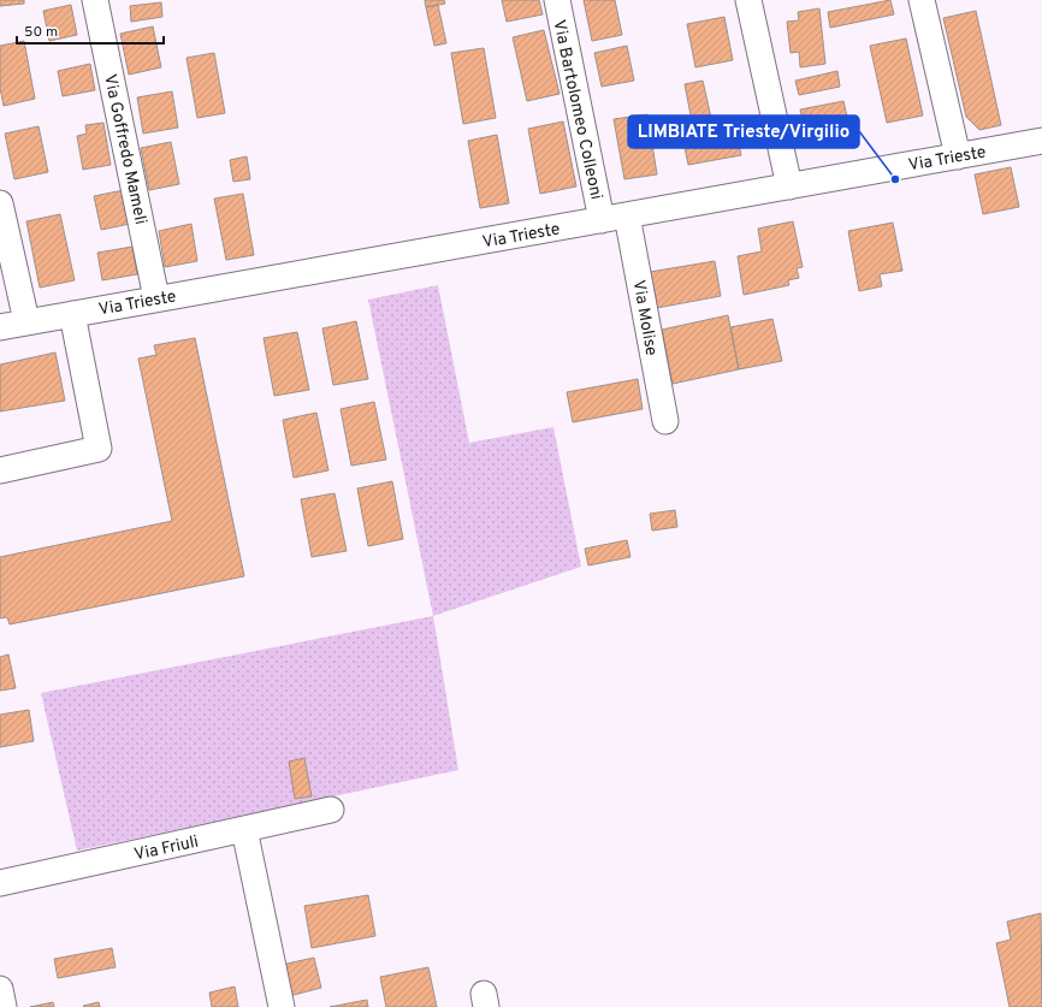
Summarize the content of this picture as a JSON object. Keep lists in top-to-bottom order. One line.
{"streets":{"street":["Via Bartolomeo Colleoni","Via Goffredo Mameli","Via Trieste","Via Molise","Via Friuli"]},"crossings":[["Via Bartolomeo Colleoni","Via Trieste"],["Via Goffredo Mameli","Via Trieste"],["Via Trieste","Via Molise"]],"places":["LIMBIATE Trieste/Virgilio"],"scale_bar":"50 m"}
